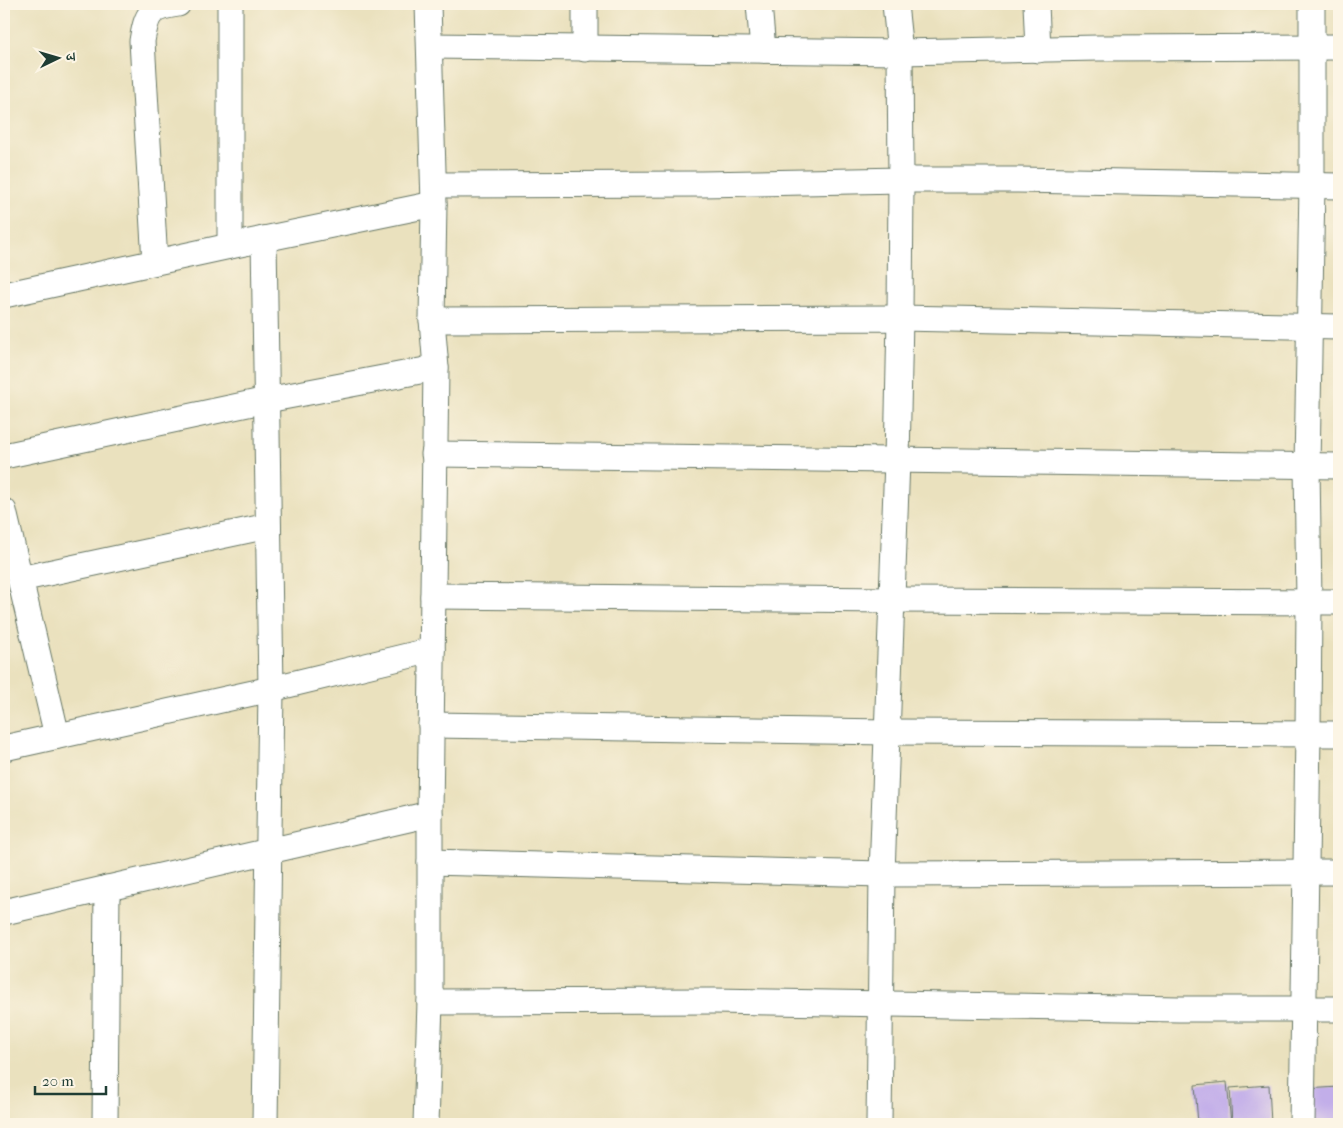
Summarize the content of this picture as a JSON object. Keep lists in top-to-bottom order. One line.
{"scale_bar":"20 m","north":"right"}
